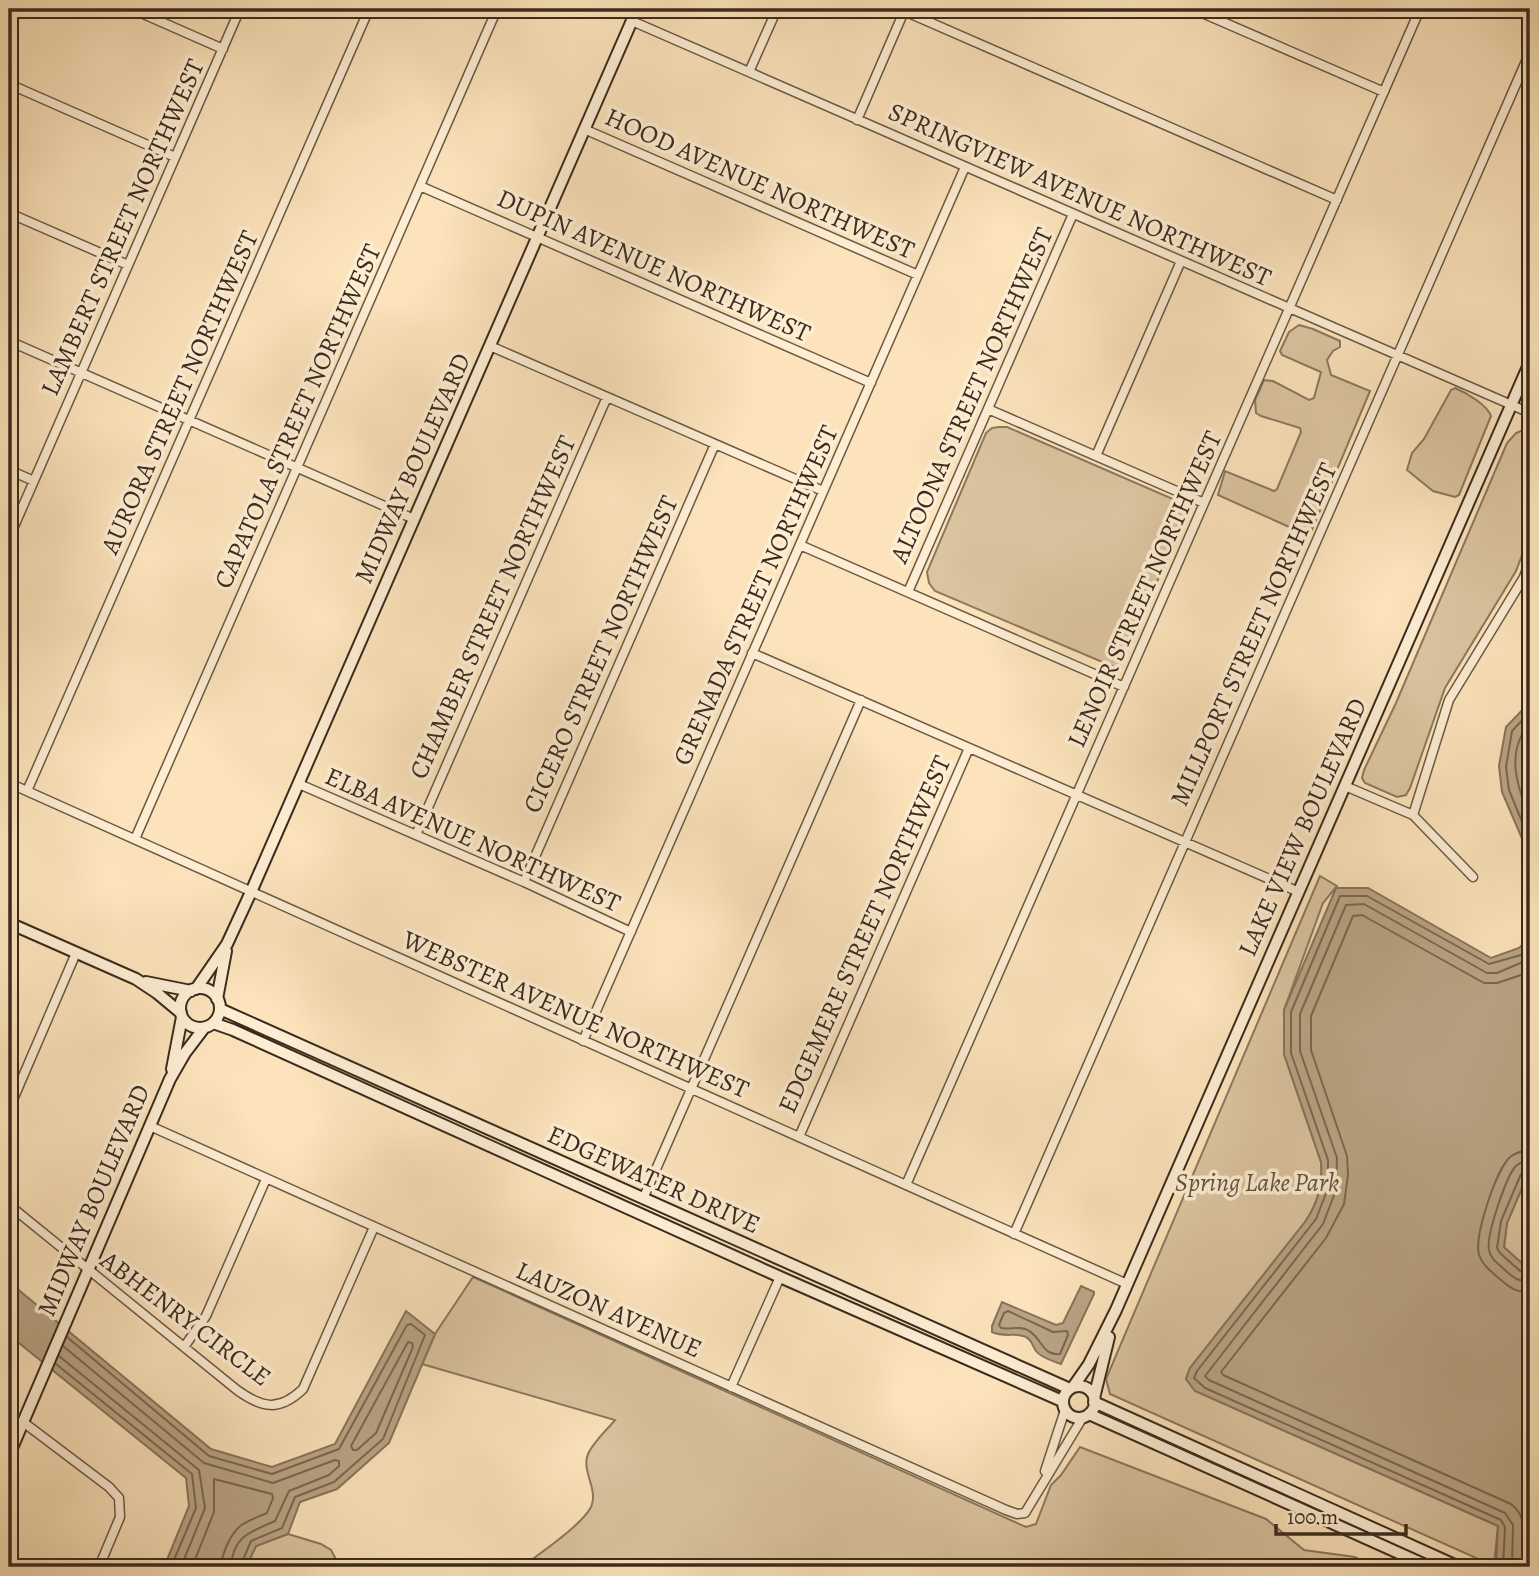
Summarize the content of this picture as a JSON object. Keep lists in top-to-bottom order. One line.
{"streets":{"street":["HOOD AVENUE NORTHWEST","SPRINGVIEW AVENUE NORTHWEST","LAMBERT STREET NORTHWEST","DUPIN AVENUE NORTHWEST","AURORA STREET NORTHWEST","ALTOONA STREET NORTHWEST","CAPATOLA STREET NORTHWEST","MIDWAY BOULEVARD","LENOIR STREET NORTHWEST","GRENADA STREET NORTHWEST","CHAMBER STREET NORTHWEST","MILLPORT STREET NORTHWEST","CICERO STREET NORTHWEST","LAKE VIEW BOULEVARD","ELBA AVENUE NORTHWEST","EDGEMERE STREET NORTHWEST","WEBSTER AVENUE NORTHWEST","EDGEWATER DRIVE","LAUZON AVENUE","ABHENRY CIRCLE"]},"crossings":[["HOOD AVENUE NORTHWEST","MIDWAY BOULEVARD"],["HOOD AVENUE NORTHWEST","GRENADA STREET NORTHWEST"],["SPRINGVIEW AVENUE NORTHWEST","ALTOONA STREET NORTHWEST"],["SPRINGVIEW AVENUE NORTHWEST","MIDWAY BOULEVARD"],["SPRINGVIEW AVENUE NORTHWEST","LENOIR STREET NORTHWEST"],["SPRINGVIEW AVENUE NORTHWEST","GRENADA STREET NORTHWEST"],["SPRINGVIEW AVENUE NORTHWEST","MILLPORT STREET NORTHWEST"],["SPRINGVIEW AVENUE NORTHWEST","LAKE VIEW BOULEVARD"],["DUPIN AVENUE NORTHWEST","CAPATOLA STREET NORTHWEST"],["DUPIN AVENUE NORTHWEST","MIDWAY BOULEVARD"],["DUPIN AVENUE NORTHWEST","GRENADA STREET NORTHWEST"],["AURORA STREET NORTHWEST","WEBSTER AVENUE NORTHWEST"],["CAPATOLA STREET NORTHWEST","WEBSTER AVENUE NORTHWEST"],["MIDWAY BOULEVARD","ELBA AVENUE NORTHWEST"],["MIDWAY BOULEVARD","WEBSTER AVENUE NORTHWEST"],["MIDWAY BOULEVARD","EDGEWATER DRIVE"],["MIDWAY BOULEVARD","LAUZON AVENUE"],["MIDWAY BOULEVARD","ABHENRY CIRCLE"],["LENOIR STREET NORTHWEST","WEBSTER AVENUE NORTHWEST"],["GRENADA STREET NORTHWEST","ELBA AVENUE NORTHWEST"],["GRENADA STREET NORTHWEST","WEBSTER AVENUE NORTHWEST"],["CHAMBER STREET NORTHWEST","ELBA AVENUE NORTHWEST"],["MILLPORT STREET NORTHWEST","WEBSTER AVENUE NORTHWEST"],["CICERO STREET NORTHWEST","ELBA AVENUE NORTHWEST"],["LAKE VIEW BOULEVARD","WEBSTER AVENUE NORTHWEST"],["LAKE VIEW BOULEVARD","EDGEWATER DRIVE"],["LAKE VIEW BOULEVARD","LAUZON AVENUE"],["EDGEMERE STREET NORTHWEST","WEBSTER AVENUE NORTHWEST"],["EDGEWATER DRIVE","LAUZON AVENUE"],["LAUZON AVENUE","ABHENRY CIRCLE"]],"parks":["Spring Lake Park"],"scale_bar":"100 m"}
